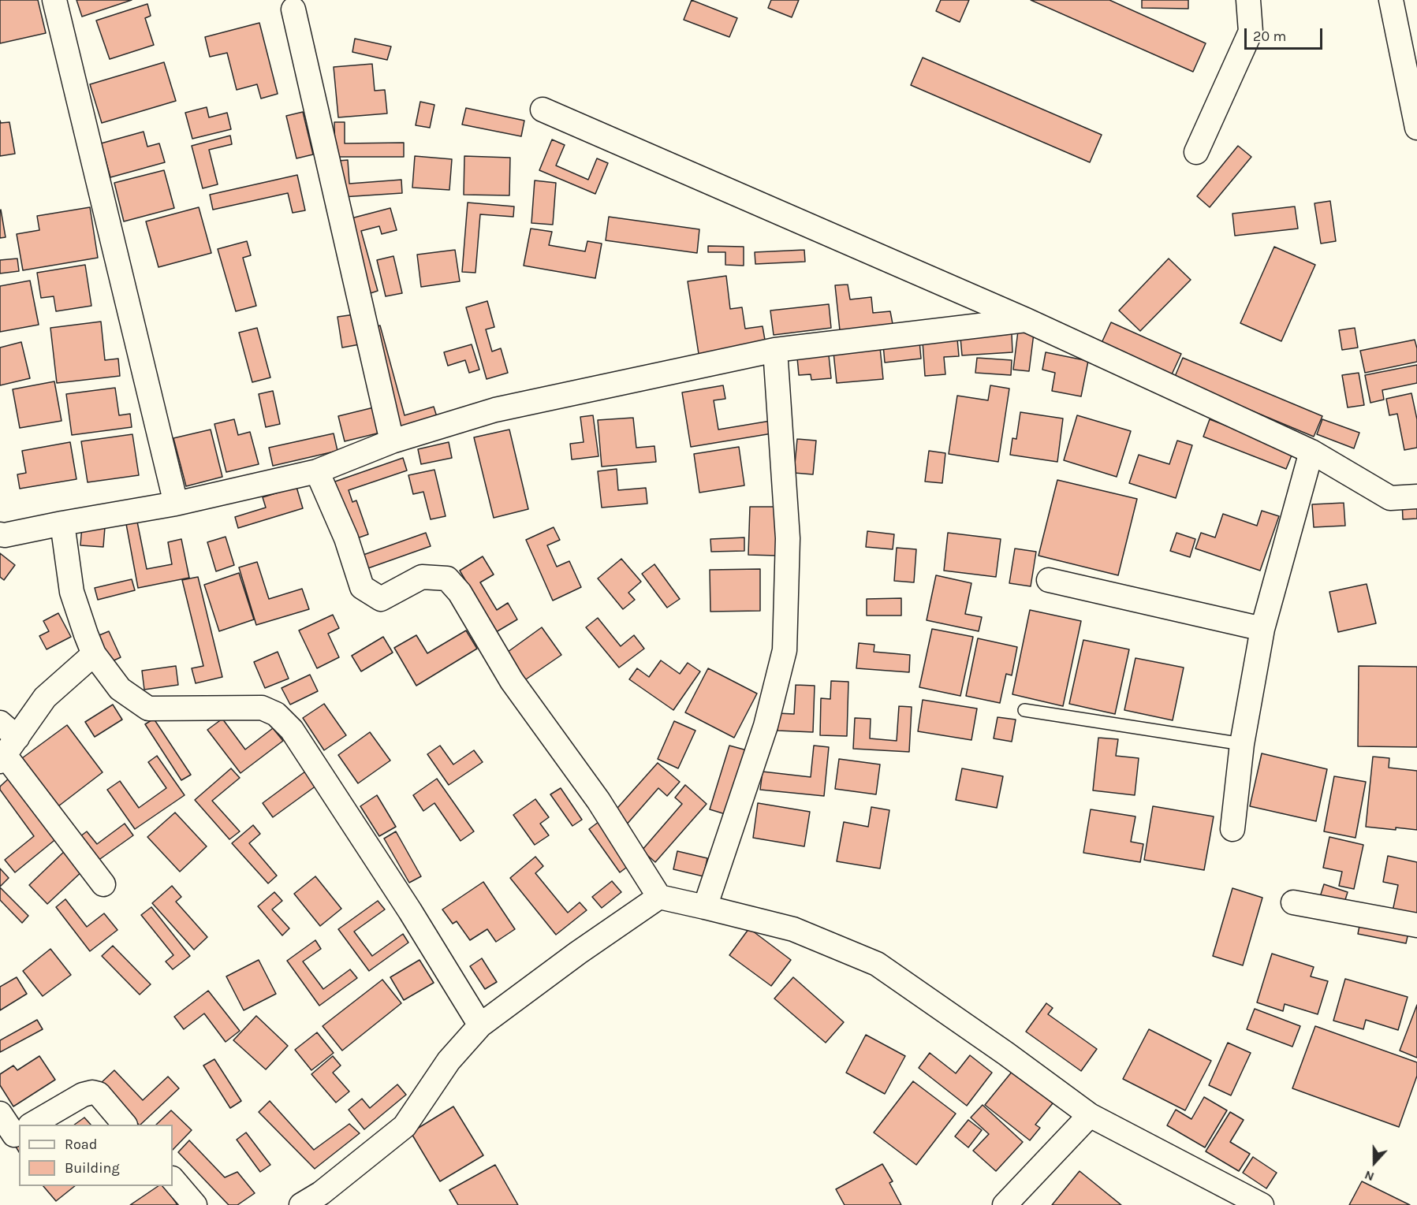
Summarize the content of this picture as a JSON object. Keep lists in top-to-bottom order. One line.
{"legend":["Road","Building"],"scale_bar":"20 m","north":"bottom"}
